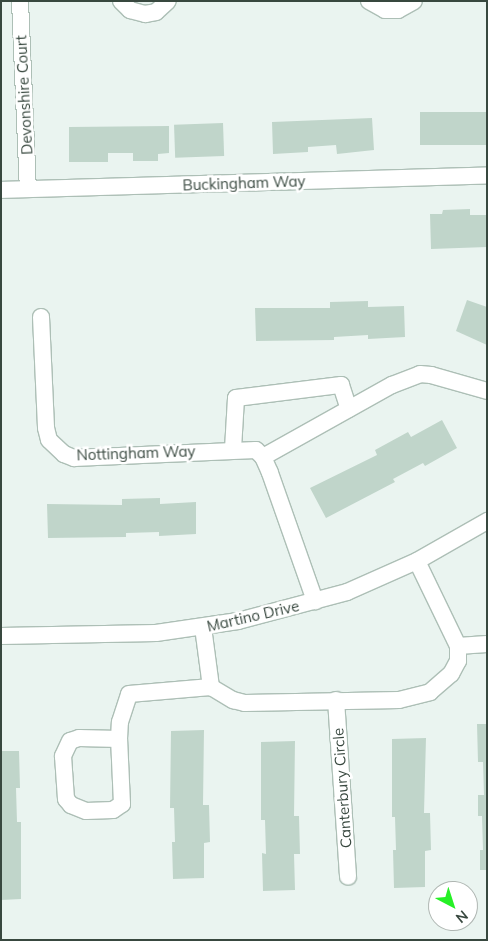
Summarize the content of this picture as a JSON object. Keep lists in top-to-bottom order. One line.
{"streets":{"street":["Devonshire Court","Buckingham Way","Nottingham Way","Martino Drive","Canterbury Circle"]},"crossings":[["Devonshire Court","Buckingham Way"]],"north":"bottom right"}
